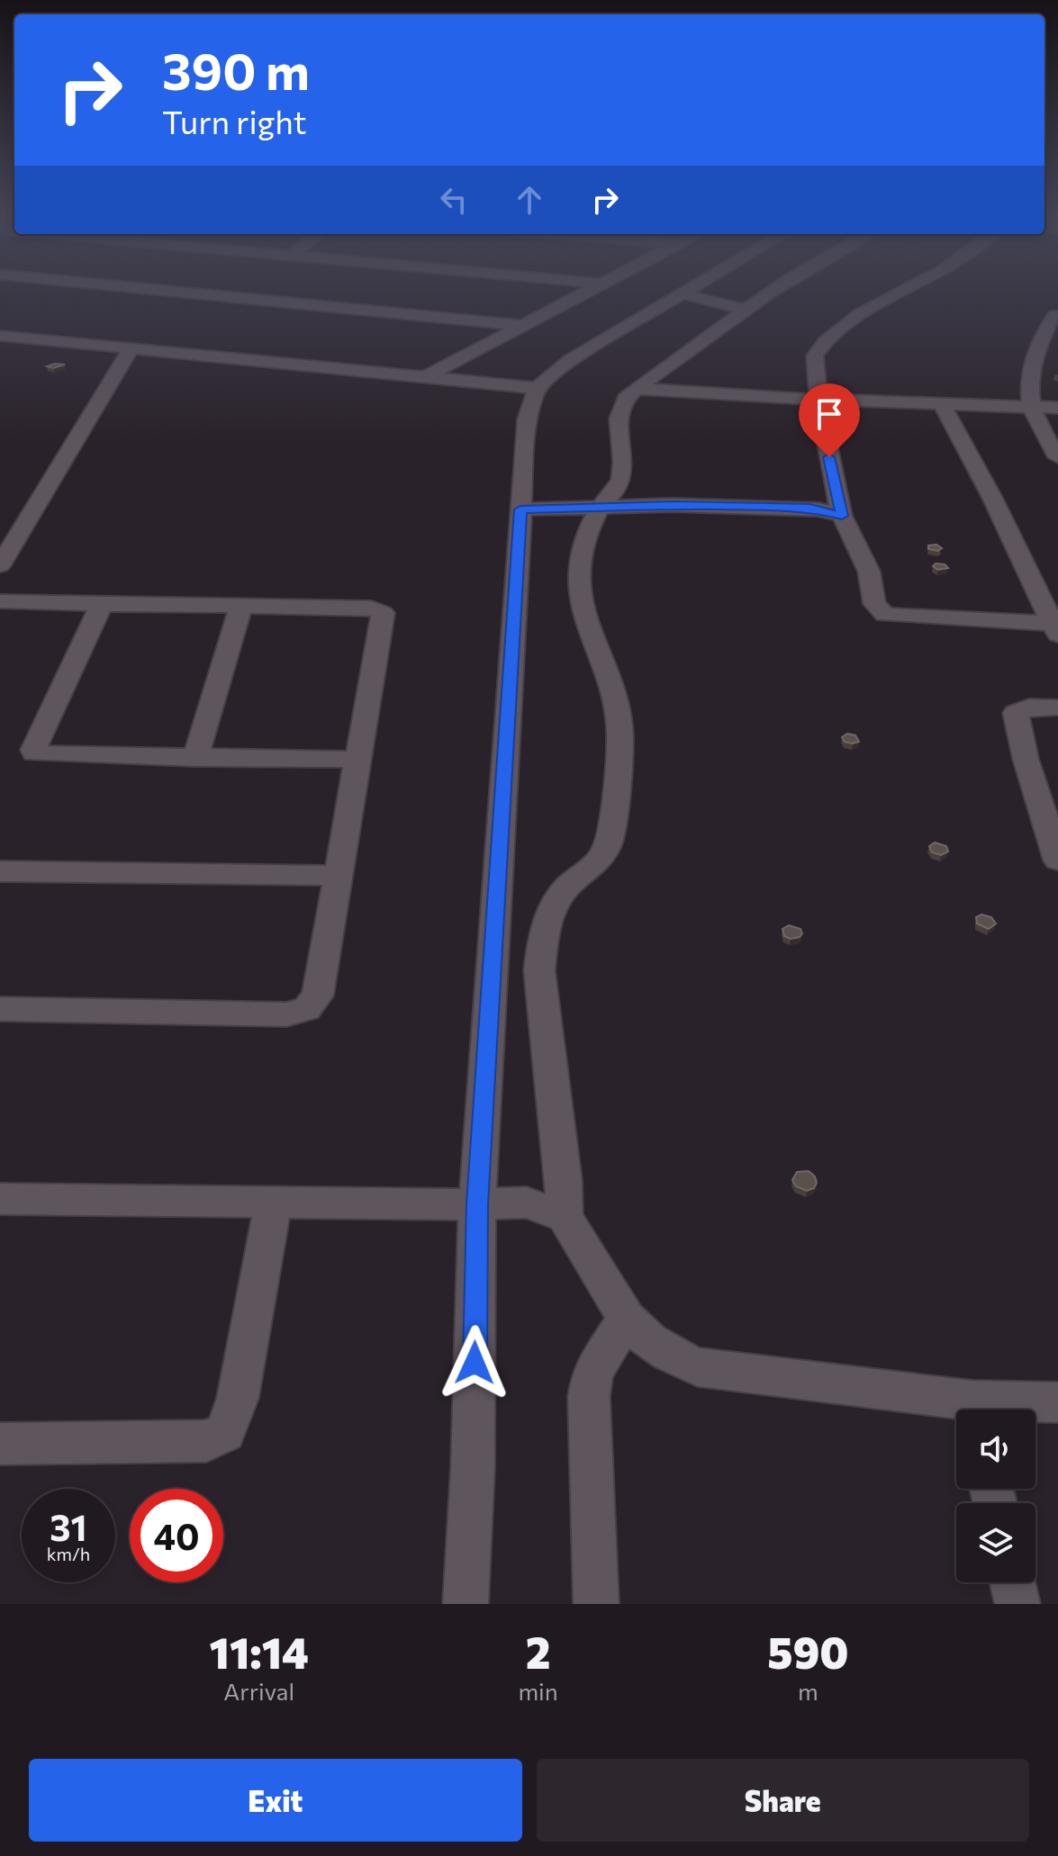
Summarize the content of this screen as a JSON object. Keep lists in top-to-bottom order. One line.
{"page":{"turn":["390 m","Turn right"],"speed":"31 km/h","limit":"40","eta":["11:14","Arrival","2","min","590","m"],"buttons":["Exit","Share"]}}
